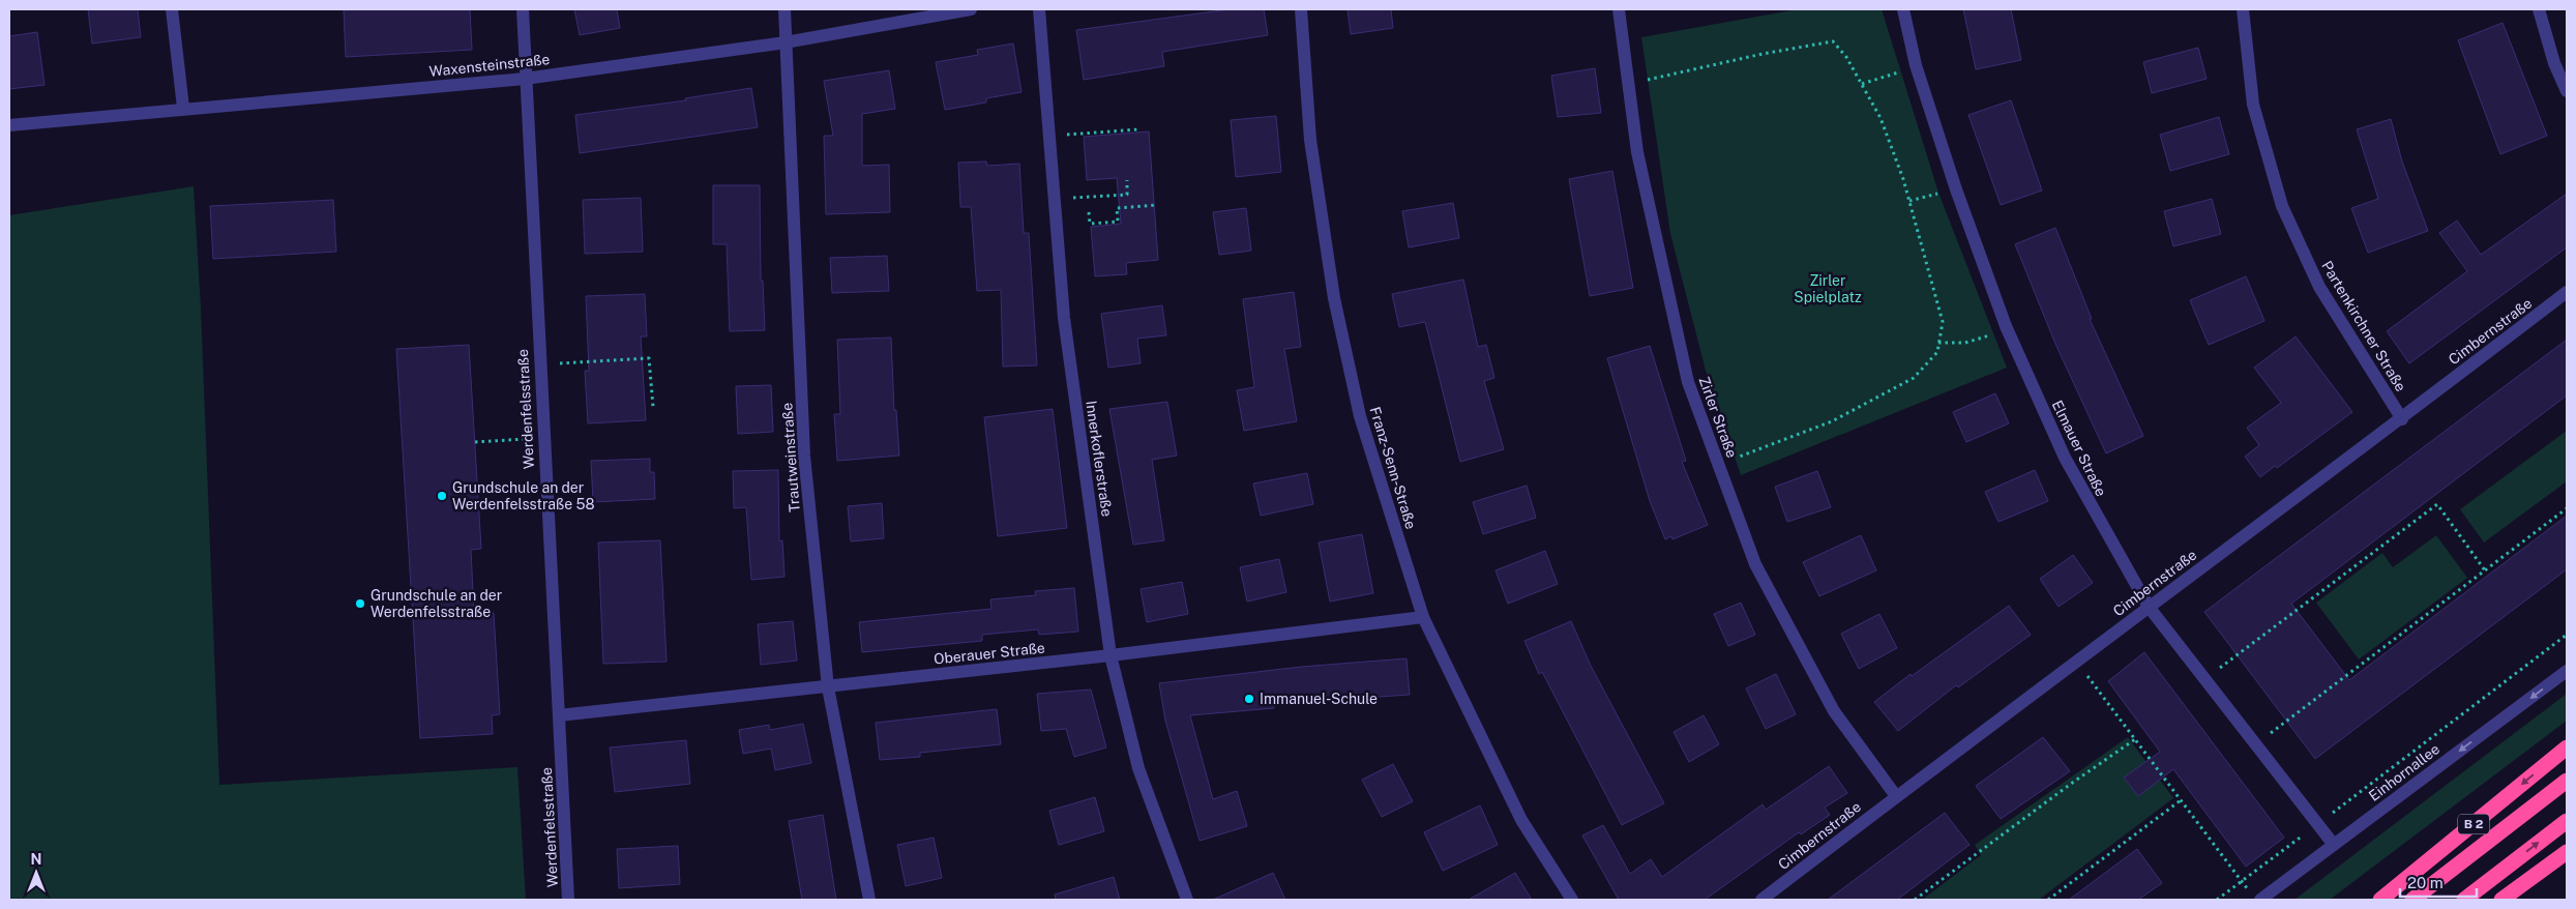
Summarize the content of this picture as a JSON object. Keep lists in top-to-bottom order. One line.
{"streets":{"highway":["B 2"],"street":["Waxensteinstraße","Partenkirchner Straße","Cimbernstraße","Werdenfelsstraße","Zirler Straße","Elmauer Straße","Trautweinstraße","Innerkoflerstraße","Franz-Senn-Straße","Oberauer Straße","Einhornallee"]},"crossings":[["Waxensteinstraße","Werdenfelsstraße"],["Waxensteinstraße","Trautweinstraße"],["Partenkirchner Straße","Cimbernstraße"],["Cimbernstraße","Zirler Straße"],["Cimbernstraße","Elmauer Straße"],["Werdenfelsstraße","Oberauer Straße"],["Elmauer Straße","Einhornallee"],["Trautweinstraße","Oberauer Straße"],["Innerkoflerstraße","Oberauer Straße"],["Franz-Senn-Straße","Oberauer Straße"]],"one_way":["Einhornallee"],"parks":["Zirler Spielplatz"],"places":["Grundschule an der Werdenfelsstraße 58","Grundschule an der Werdenfelsstraße","Immanuel-Schule"],"scale_bar":"20 m","north":"top"}
